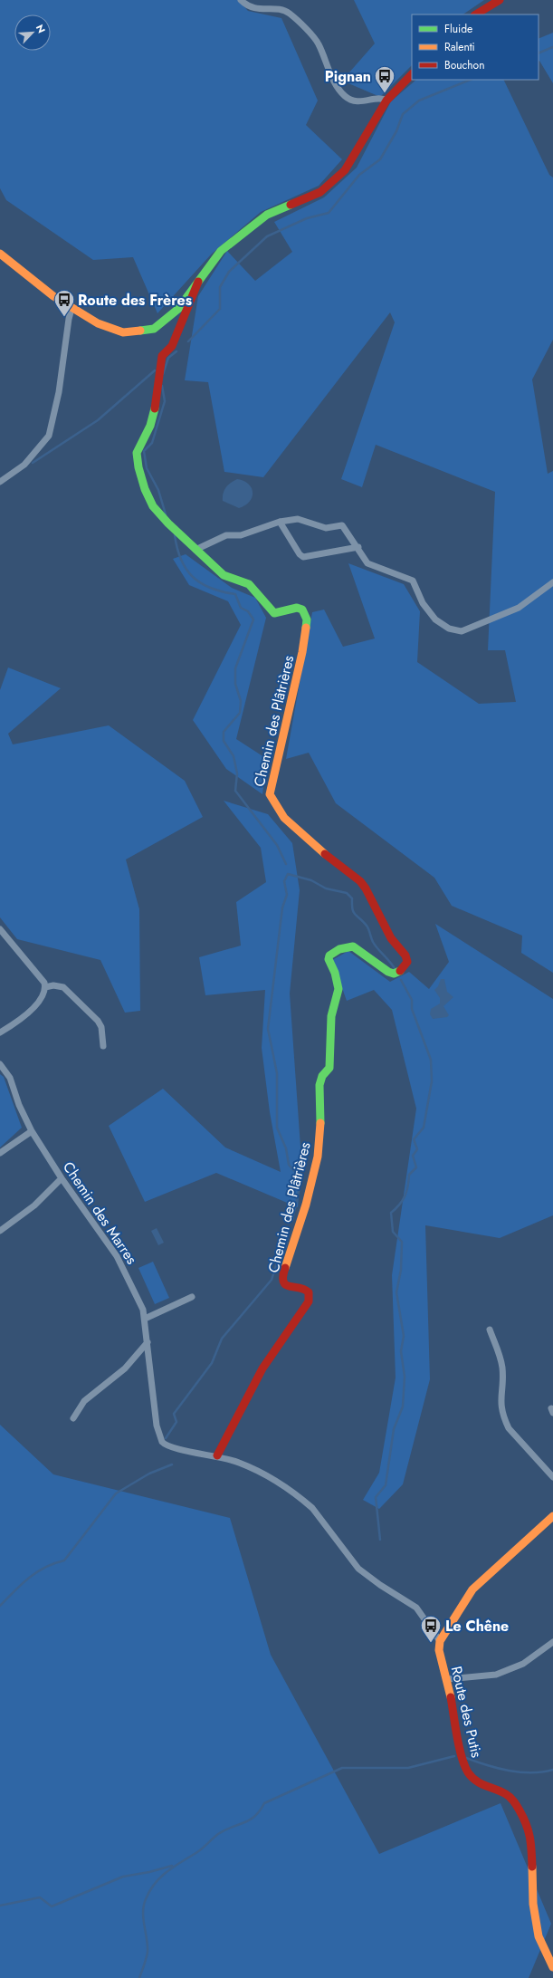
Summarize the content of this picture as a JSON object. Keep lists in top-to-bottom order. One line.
{"streets":{"street":["Chemin des Plâtrières","Chemin des Marres","Route des Putis"]},"crossings":[["Chemin des Plâtrières","Chemin des Marres"],["Chemin des Marres","Route des Putis"]],"places":{"bus stop":["Pignan","Route des Frères","Le Chêne"]},"legend":["Fluide","Ralenti","Bouchon"],"north":"top right"}
